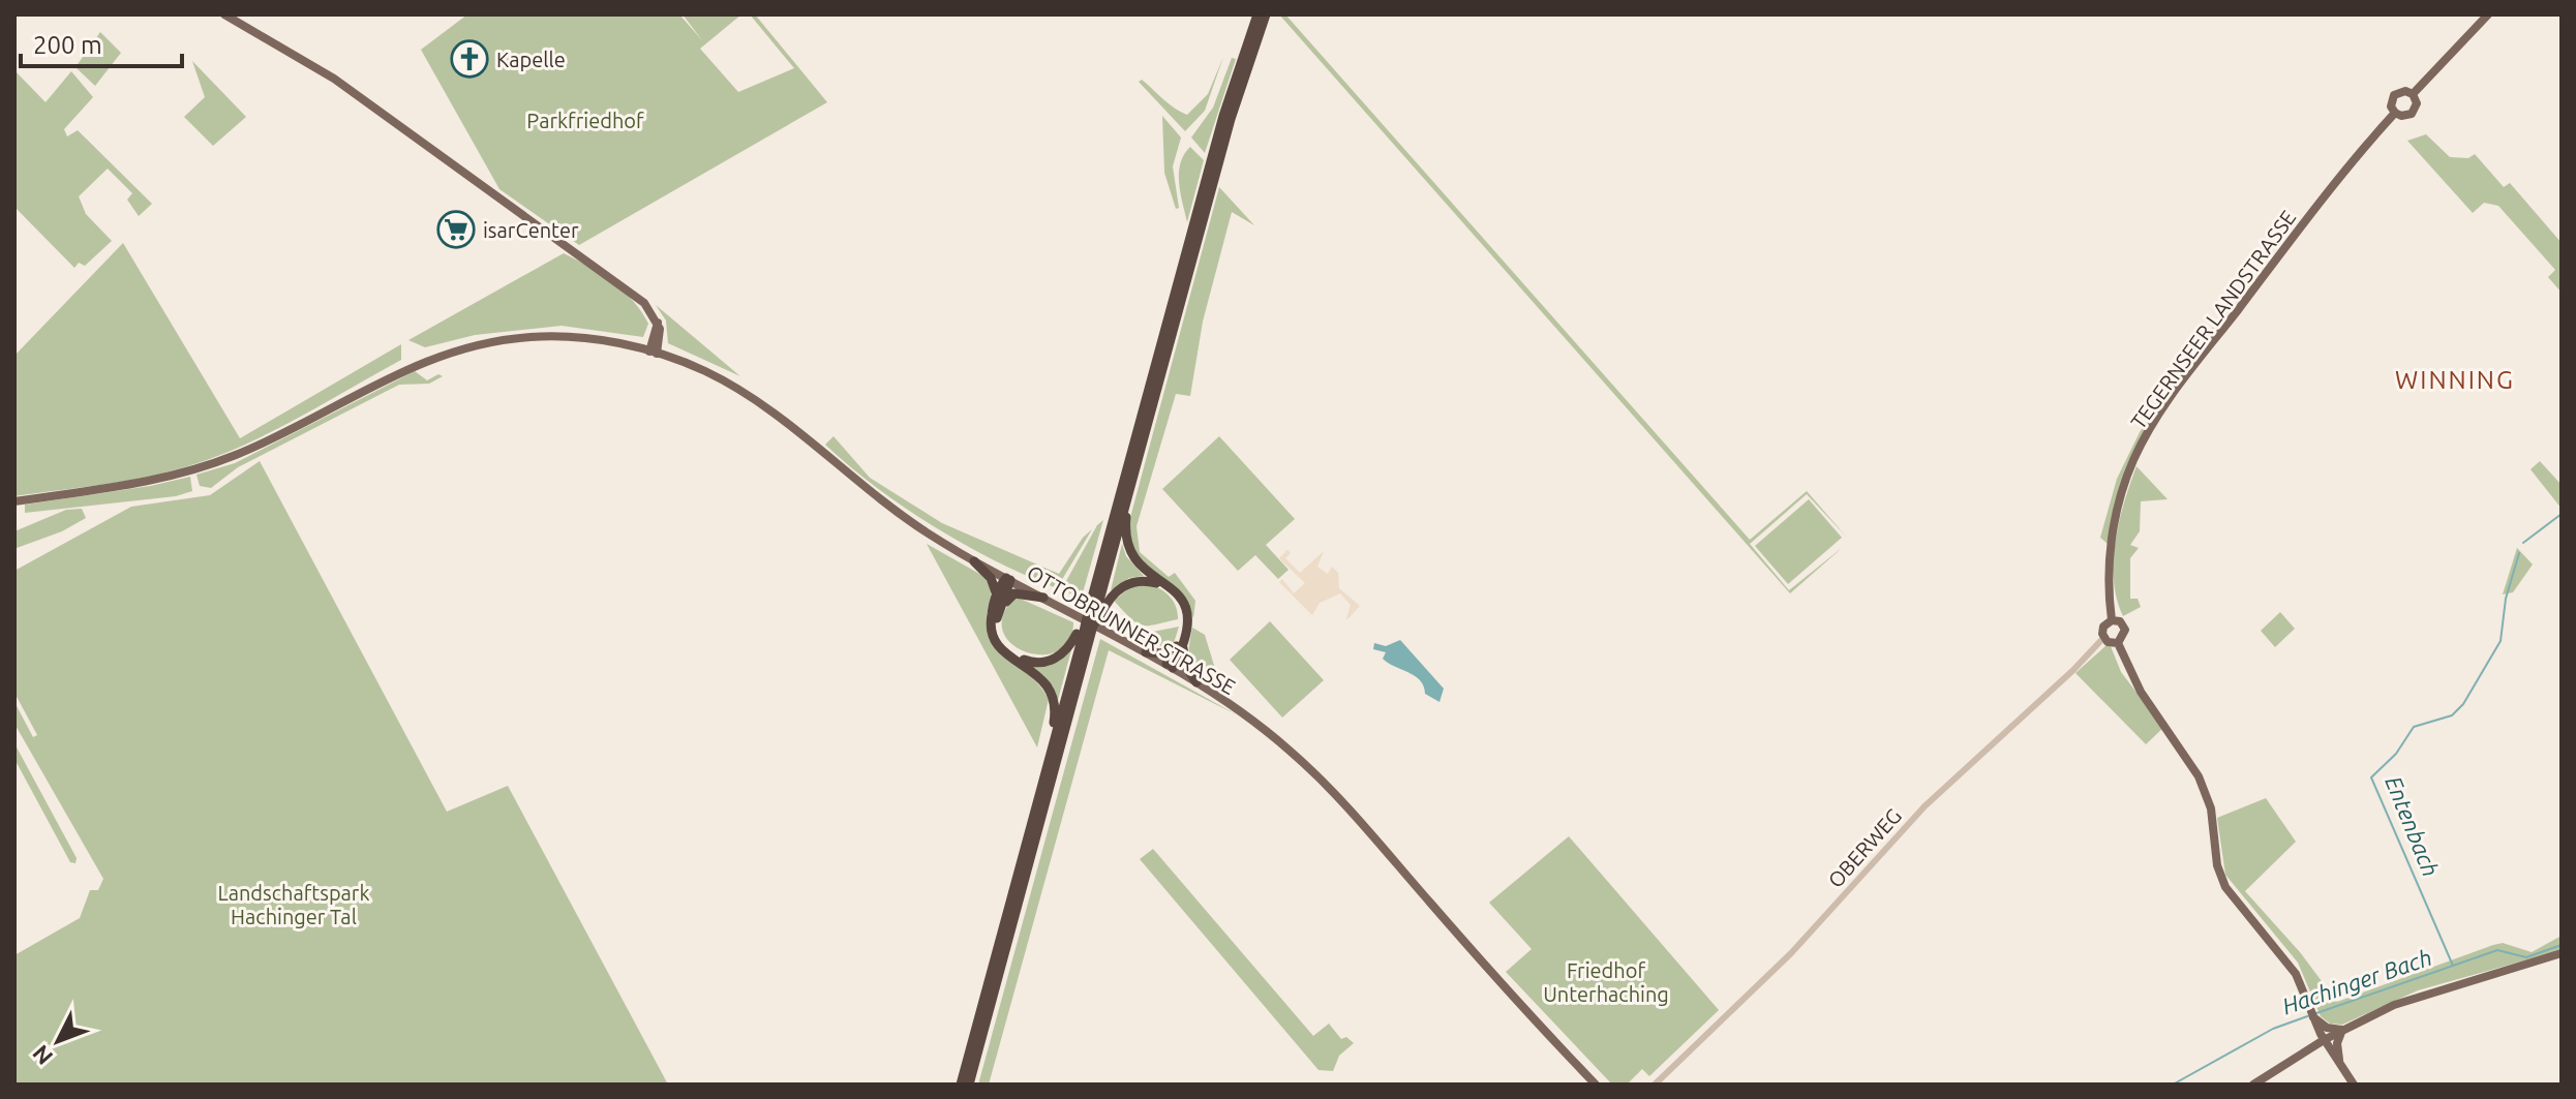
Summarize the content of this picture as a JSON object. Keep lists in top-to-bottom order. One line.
{"streets":{"main road":["TEGERNSEER LANDSTRASSE","OTTOBRUNNER STRASSE"],"street":["OBERWEG"]},"crossings":[["TEGERNSEER LANDSTRASSE","OBERWEG"]],"districts":["WINNING"],"water":["Entenbach","Hachinger Bach"],"parks":["Parkfriedhof","Landschaftspark Hachinger Tal","Friedhof Unterhaching"],"places":{"church":["Kapelle"],"supermarket":["isarCenter"]},"scale_bar":"200 m","north":"bottom left"}
